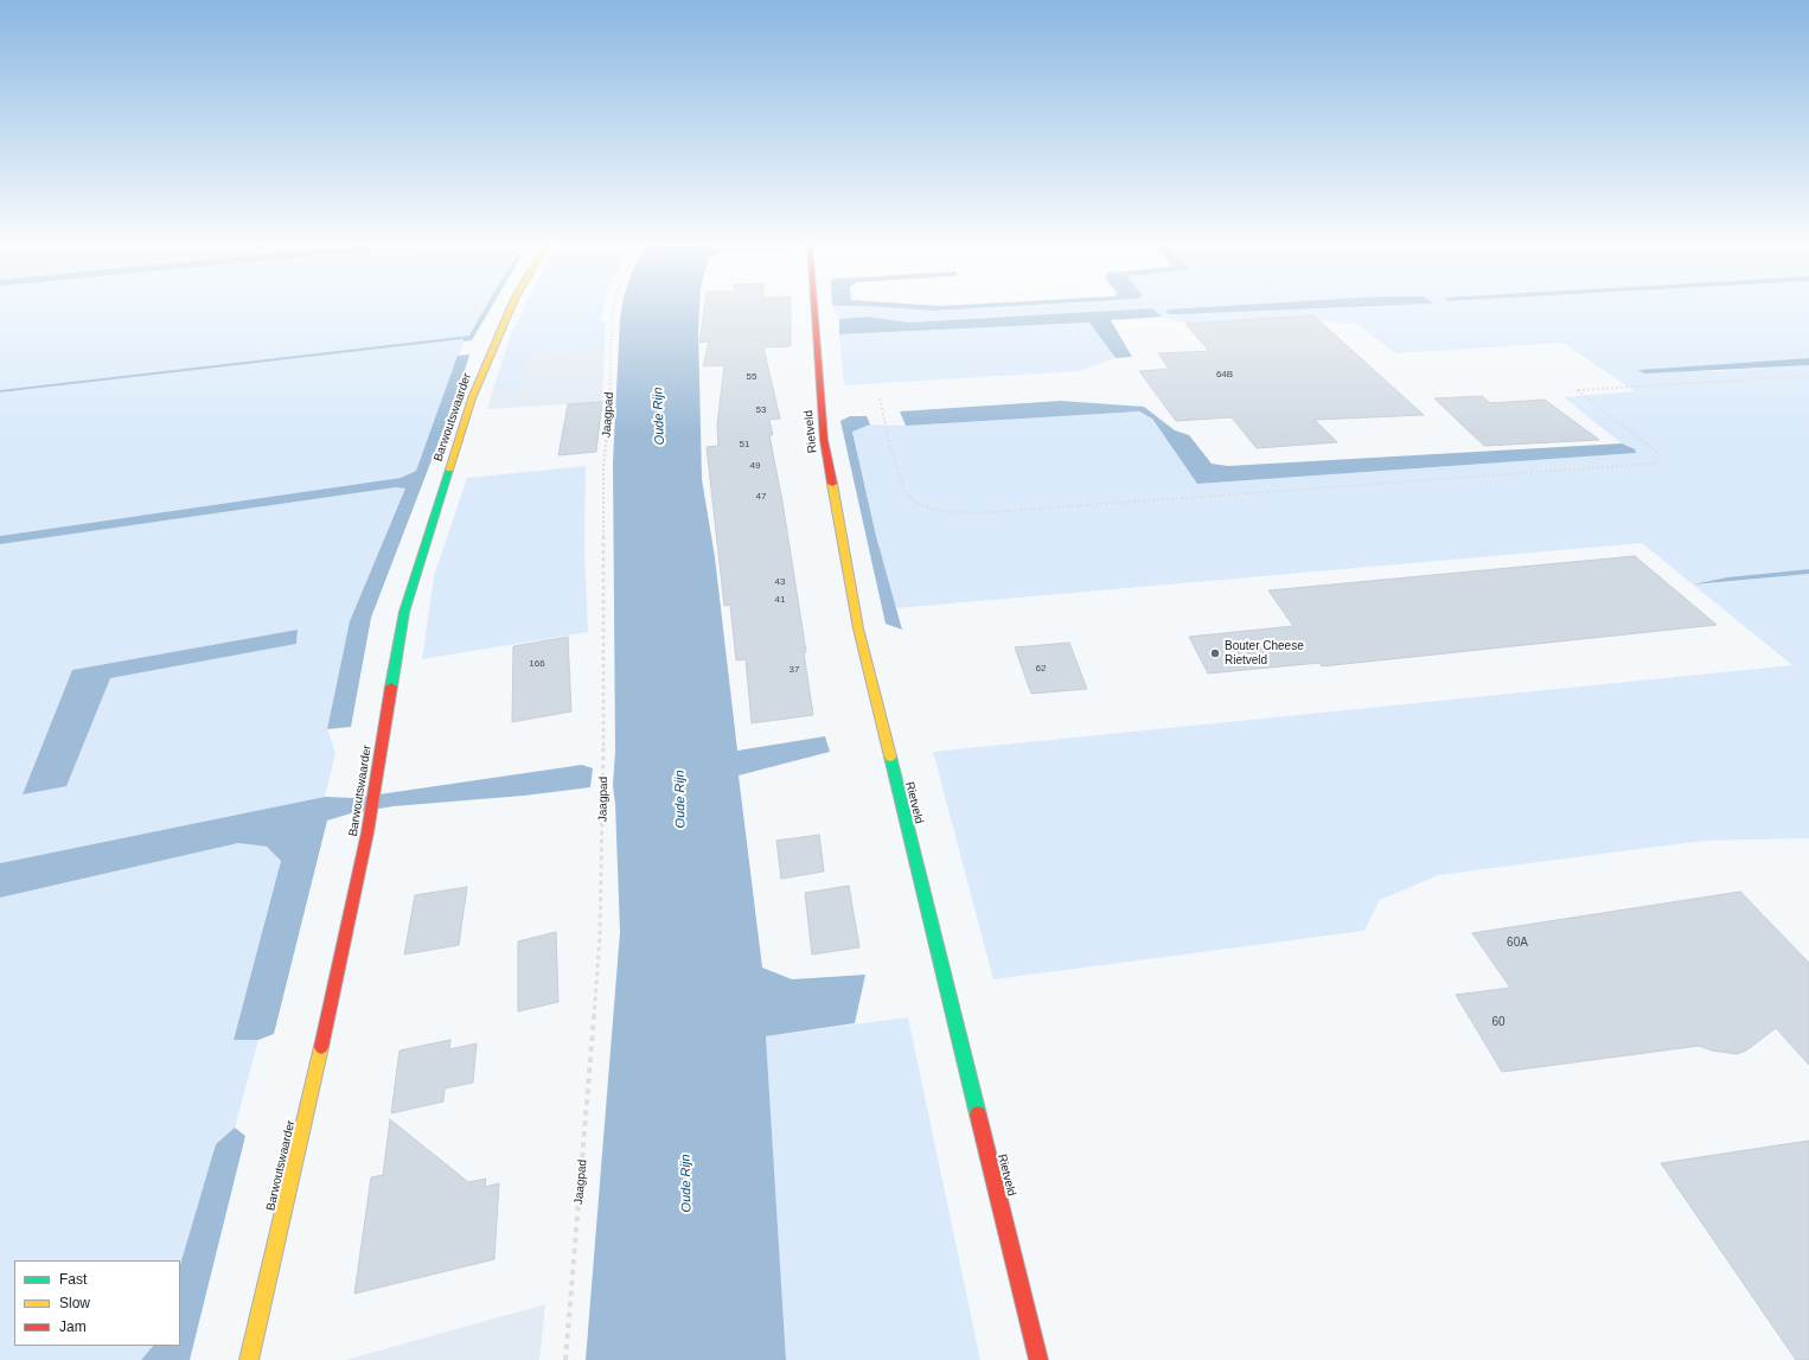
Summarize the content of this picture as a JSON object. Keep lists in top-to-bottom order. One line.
{"streets":{"street":["Barwoutswaarder","Rietveld"],"path":["Jaagpad"]},"water":["Oude Rijn"],"places":["Bouter Cheese Rietveld"],"house_numbers":["64B","55","53","51","49","47","43","41","166","62","37","60A","60"],"legend":["Fast","Slow","Jam"]}
